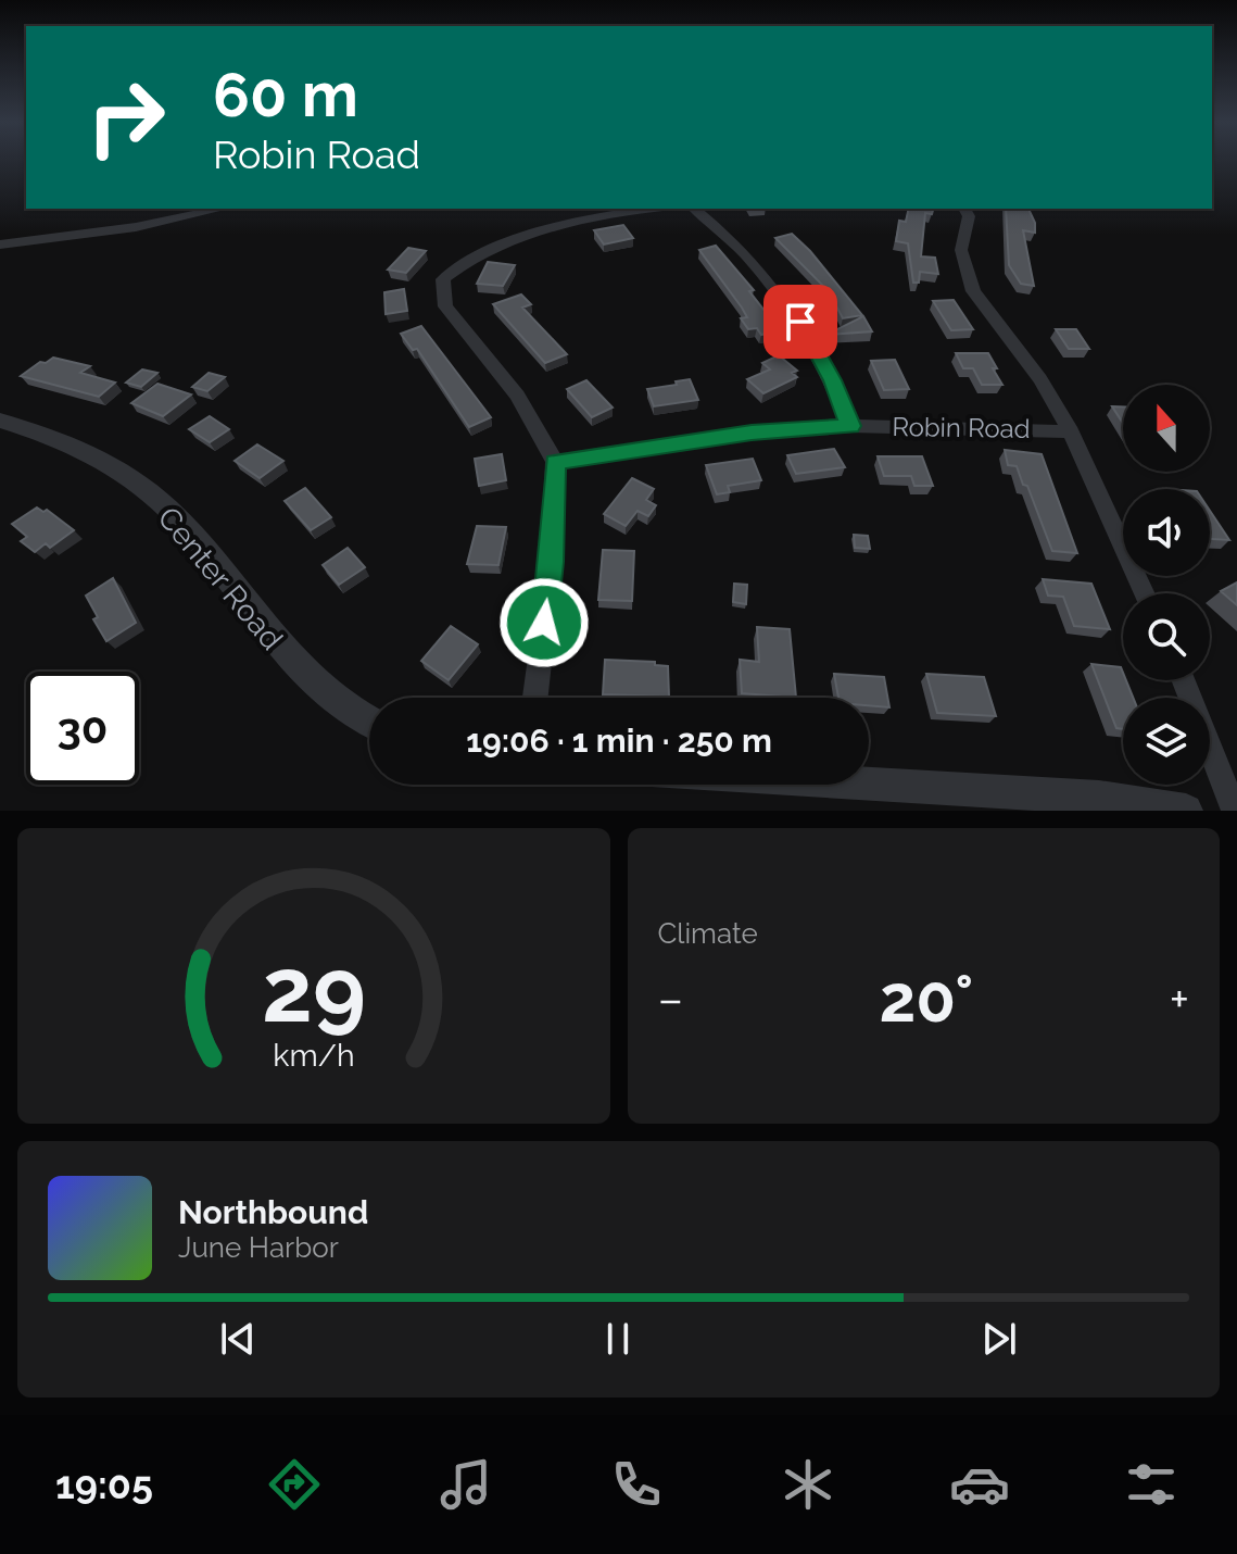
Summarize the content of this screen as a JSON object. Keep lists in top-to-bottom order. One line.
{"streets":{"street":["Robin Road","Center Road"]},"north":"top","page":{"turn":["60 m","Robin Road"],"limit":"30","trip":"19:06 · 1 min · 250 m","tile":"Climate","heat":["−","20°","+"],"song":["Northbound","June Harbor"],"tabs":"19:05","gauge":["29","km/h"]}}
